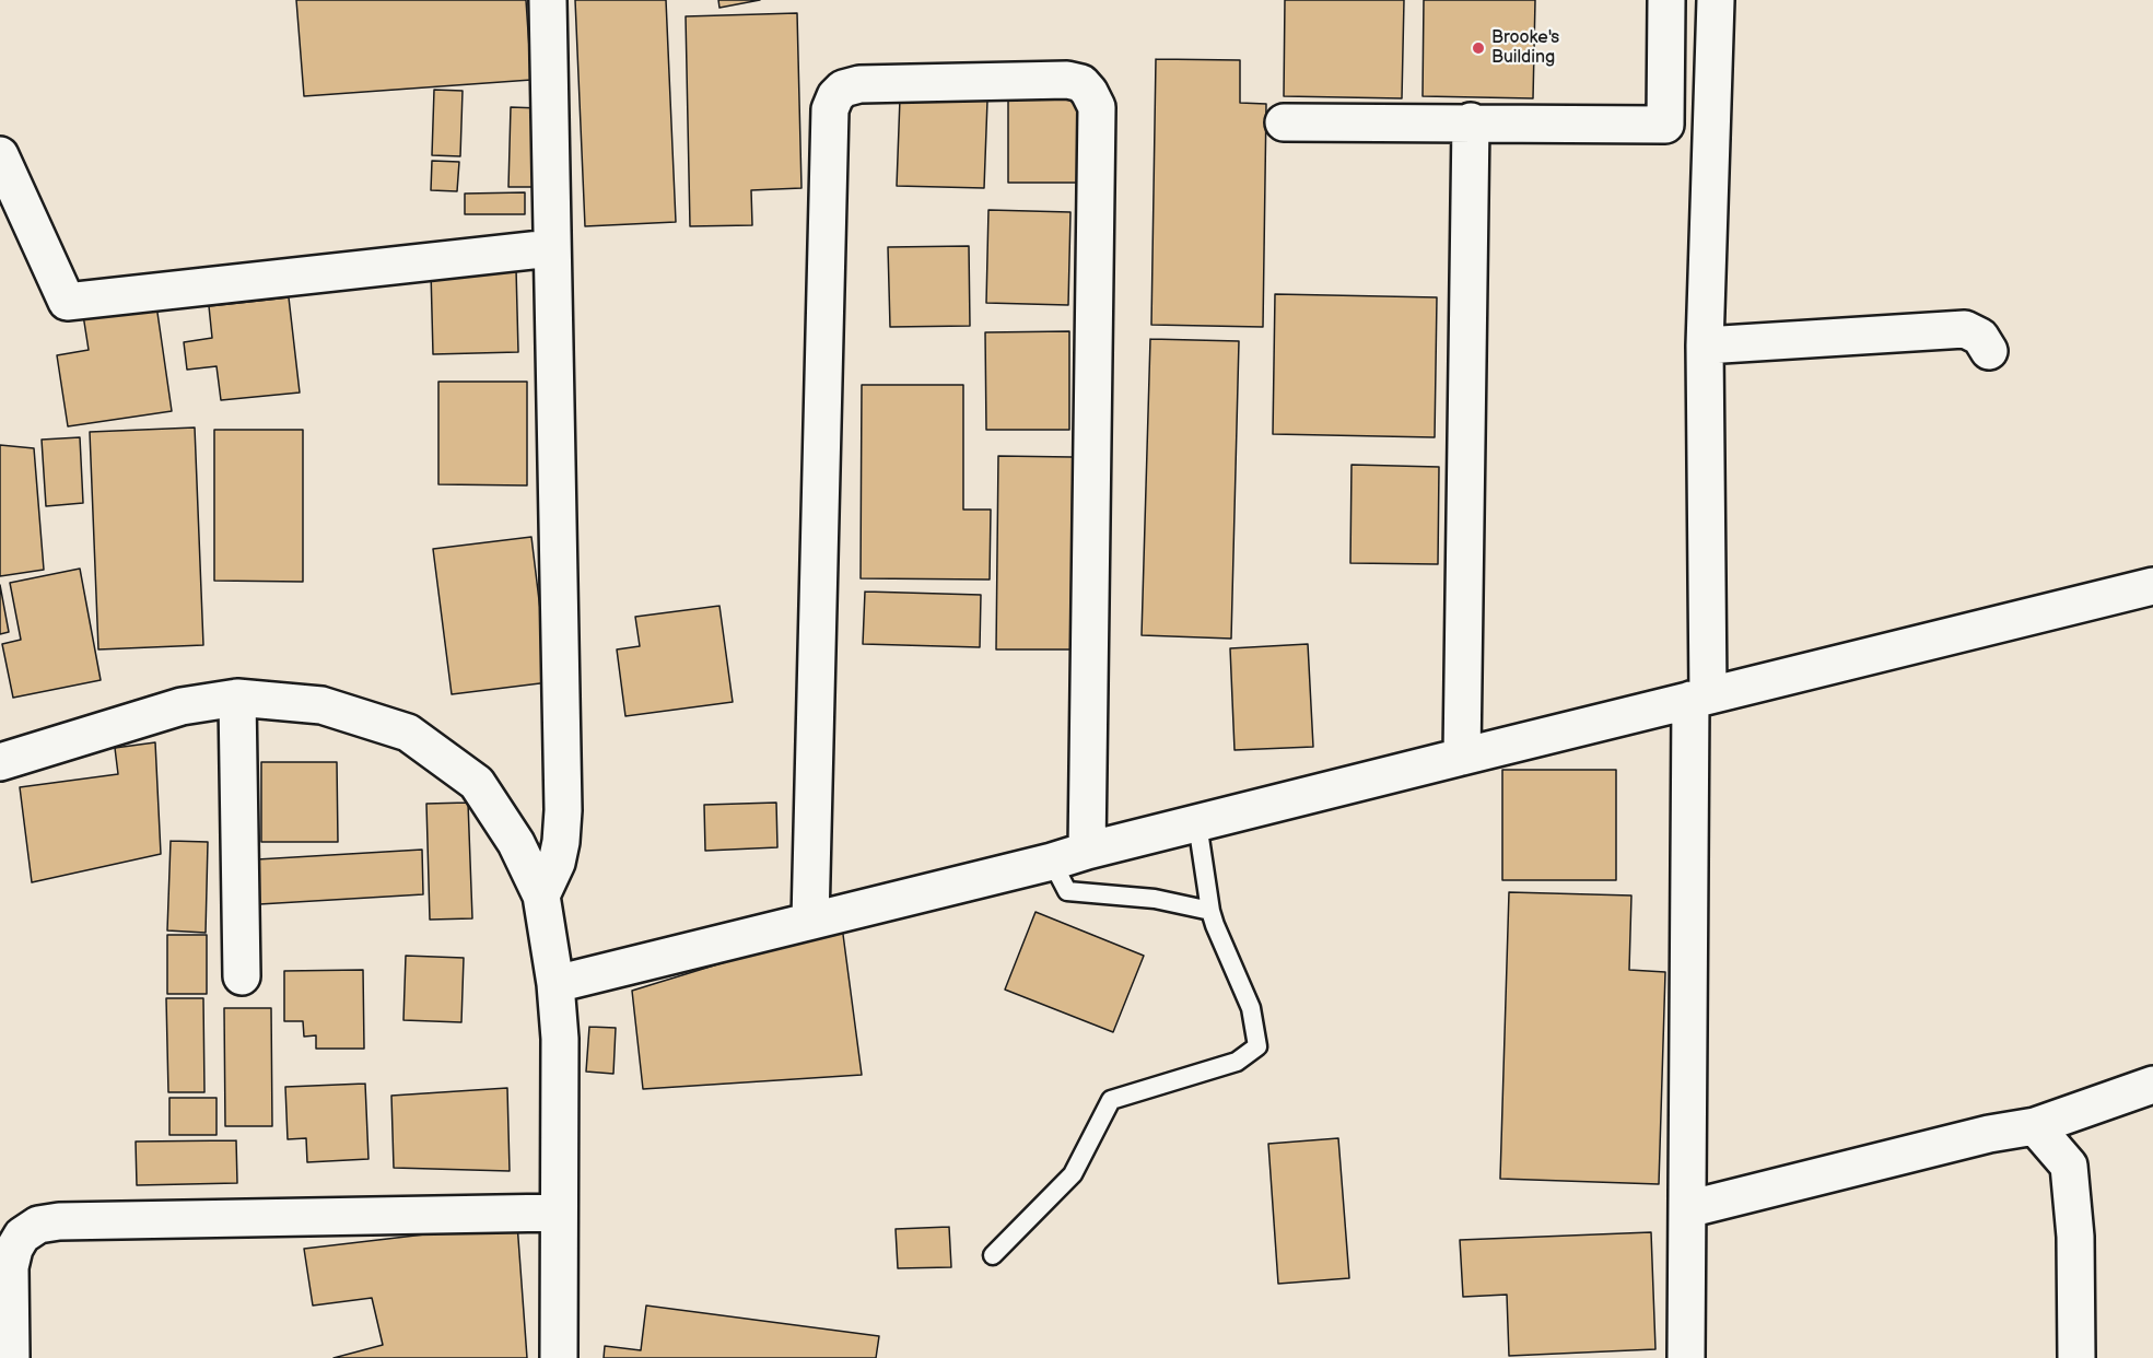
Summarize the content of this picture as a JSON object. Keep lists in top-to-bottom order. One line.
{"places":["Brooke's Building"]}
